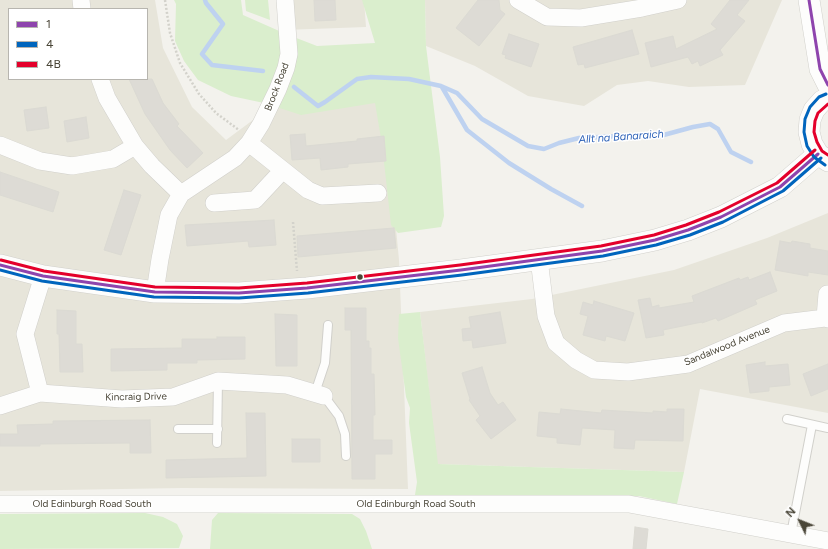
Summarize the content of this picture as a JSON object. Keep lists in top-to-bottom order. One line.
{"streets":{"street":["Brock Road","Sandalwood Avenue","Kincraig Drive","Old Edinburgh Road South"]},"water":["Allt na Banaraich"],"lines":["transit line 1","transit line 4","transit line 4B"],"legend":["1","4","4B"],"north":"top left"}
